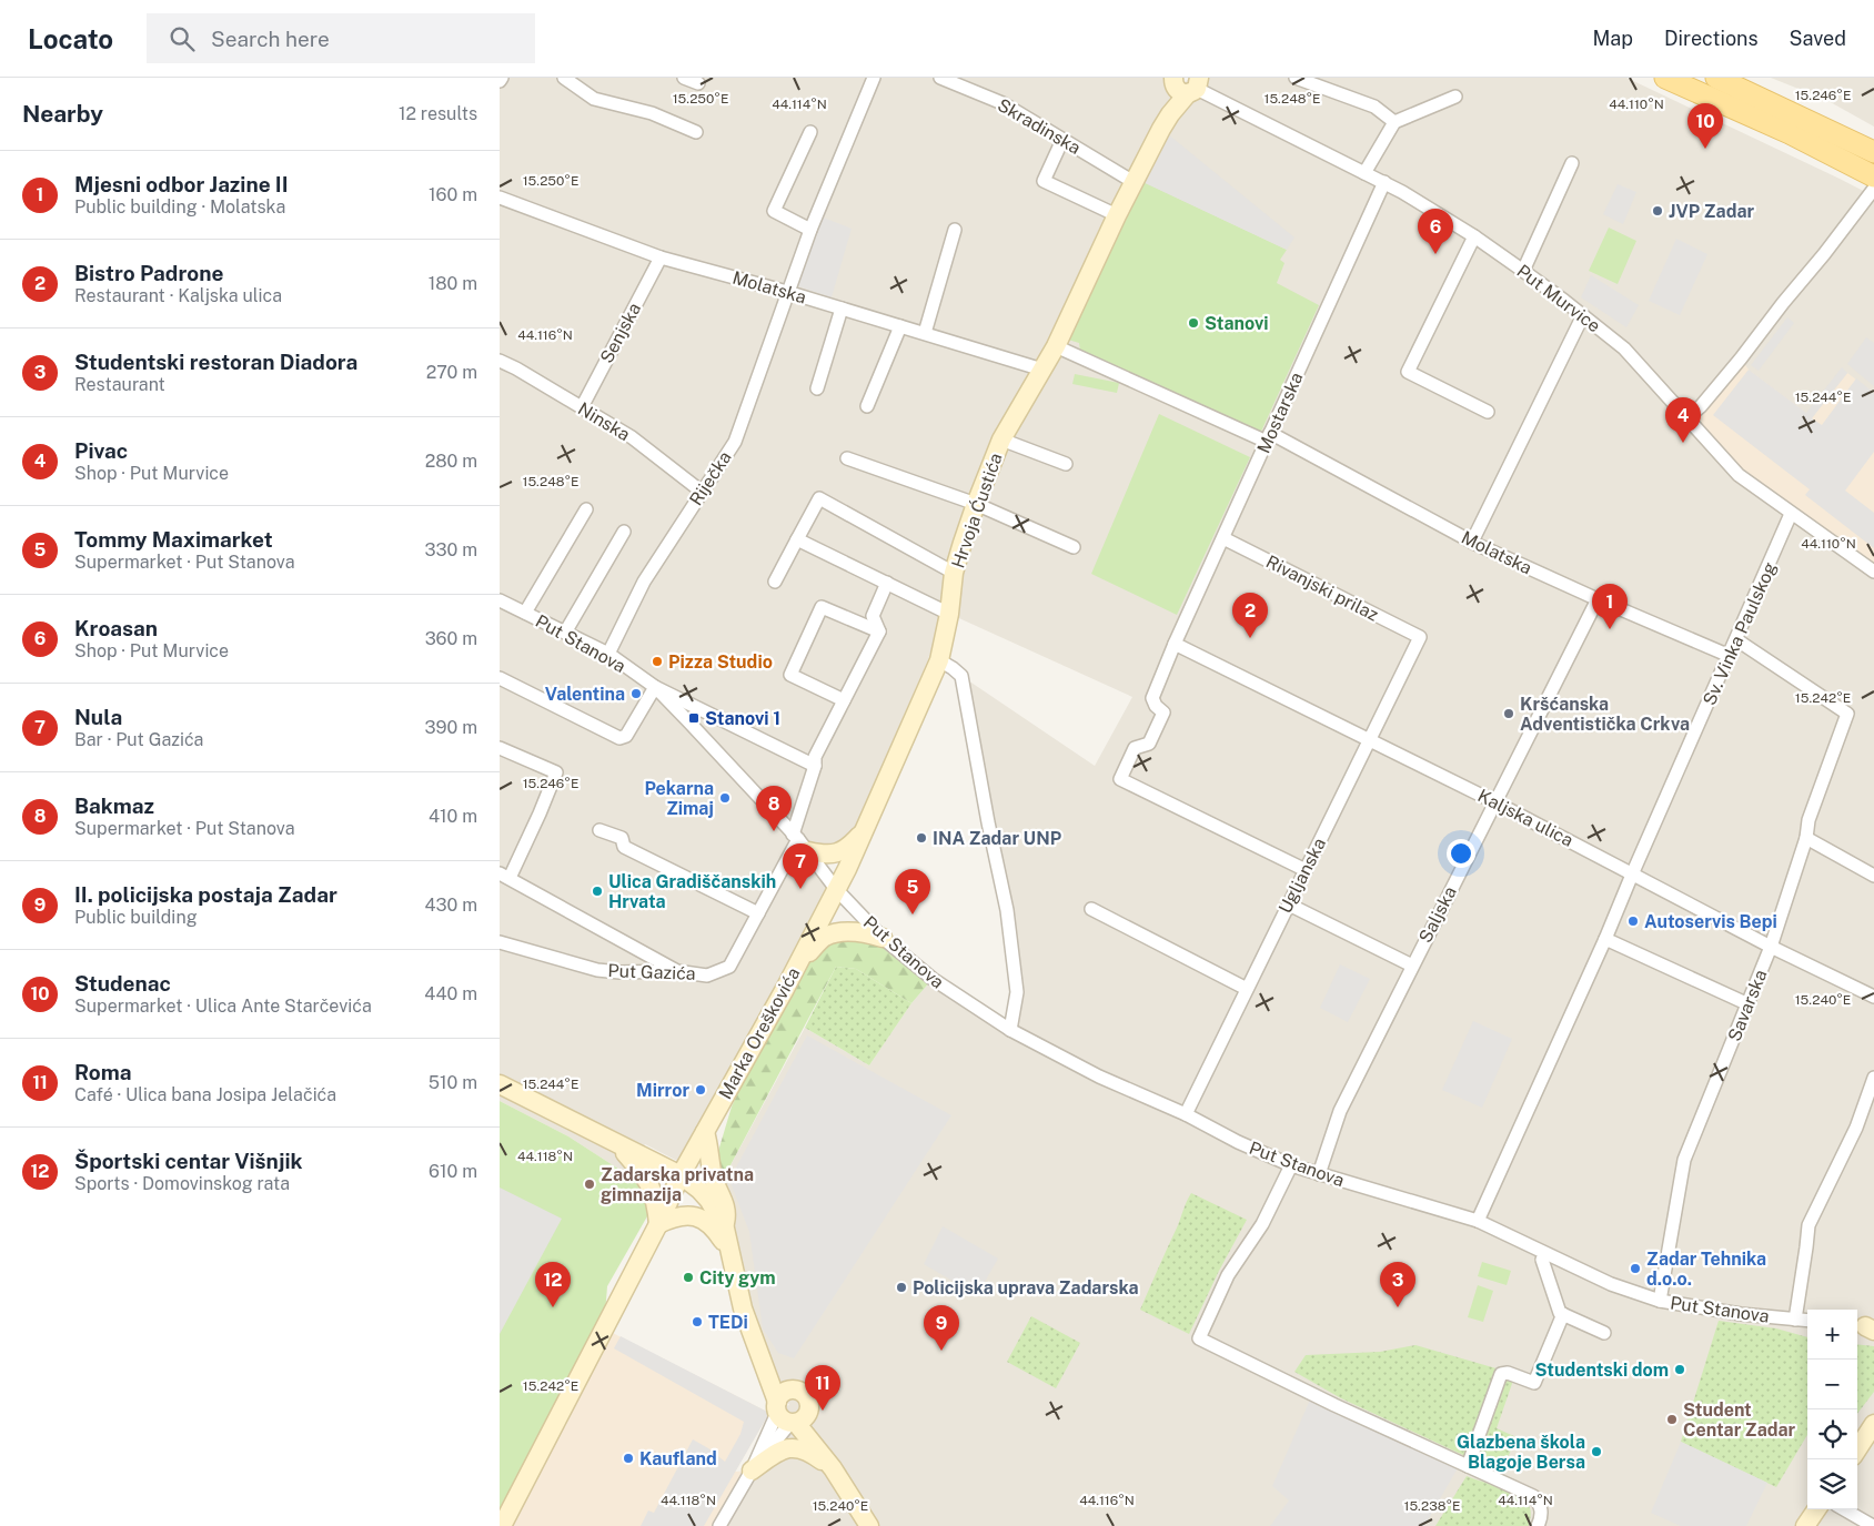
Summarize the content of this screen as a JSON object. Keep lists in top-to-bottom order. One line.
{"streets":{"main road":["Hrvoja Ćustića","Marka Oreškovića"],"street":["Skradinska","Molatska","Put Murvice","Senjska","Mostarska","Ninska","Riječka","Rivanjski prilaz","Sv. Vinka Paulskog","Put Stanova","Kaljska ulica","Ugljanska","Saljska","Put Gazića","Savarska"]},"crossings":[["Skradinska","Hrvoja Ćustića"],["Molatska","Senjska"],["Molatska","Mostarska"],["Molatska","Riječka"],["Molatska","Hrvoja Ćustića"],["Molatska","Sv. Vinka Paulskog"],["Molatska","Saljska"],["Put Murvice","Mostarska"],["Put Murvice","Hrvoja Ćustića"],["Put Murvice","Sv. Vinka Paulskog"],["Senjska","Ninska"],["Mostarska","Rivanjski prilaz"],["Mostarska","Kaljska ulica"],["Mostarska","Ugljanska"],["Ninska","Riječka"],["Riječka","Put Stanova"],["Rivanjski prilaz","Ugljanska"],["Sv. Vinka Paulskog","Put Stanova"],["Sv. Vinka Paulskog","Kaljska ulica"],["Sv. Vinka Paulskog","Savarska"],["Put Stanova","Ugljanska"],["Put Stanova","Saljska"],["Put Stanova","Put Gazića"],["Put Stanova","Savarska"],["Put Stanova","Marka Oreškovića"],["Kaljska ulica","Ugljanska"],["Kaljska ulica","Saljska"],["Kaljska ulica","Savarska"]],"places":{"other":["JVP Zadar","Stanovi","Pizza Studio","Valentina","Kršćanska Adventistička Crkva","Pekarna Zimaj","INA Zadar UNP","Ulica Gradiščanskih Hrvata","Autoservis Bepi","Mirror","Zadarska privatna gimnazija","Zadar Tehnika d.o.o.","City gym","Policijska uprava Zadarska","TEDi","Studentski dom","Student Centar Zadar","Glazbena škola Blagoje Bersa","Kaufland"],"transit":["Stanovi 1"]},"page":{"header":"Locato","search":"Search here","nav":["Map","Directions","Saved"],"heading":["Nearby","12 results"],"pins":["10","6","4","1","2","8","7","5","3","12","9","11"],"list":[{"mark":"1","name":"Mjesni odbor Jazine II","note":"Public building · Molatska","value":"160 m"},{"mark":"2","name":"Bistro Padrone","note":"Restaurant · Kaljska ulica","value":"180 m"},{"mark":"3","name":"Studentski restoran Diadora","note":"Restaurant","value":"270 m"},{"mark":"4","name":"Pivac","note":"Shop · Put Murvice","value":"280 m"},{"mark":"5","name":"Tommy Maximarket","note":"Supermarket · Put Stanova","value":"330 m"},{"mark":"6","name":"Kroasan","note":"Shop · Put Murvice","value":"360 m"},{"mark":"7","name":"Nula","note":"Bar · Put Gazića","value":"390 m"},{"mark":"8","name":"Bakmaz","note":"Supermarket · Put Stanova","value":"410 m"},{"mark":"9","name":"II. policijska postaja Zadar","note":"Public building","value":"430 m"},{"mark":"10","name":"Studenac","note":"Supermarket · Ulica Ante Starčevića","value":"440 m"},{"mark":"11","name":"Roma","note":"Café · Ulica bana Josipa Jelačića","value":"510 m"},{"mark":"12","name":"Športski centar Višnjik","note":"Sports · Domovinskog rata","value":"610 m"}],"map_buttons":["+","−"]},"coordinates":["15.246°E","15.250°E","15.248°E","44.114°N","44.110°N","44.116°N","15.244°E","15.242°E","15.240°E","44.118°N","15.238°E"]}
